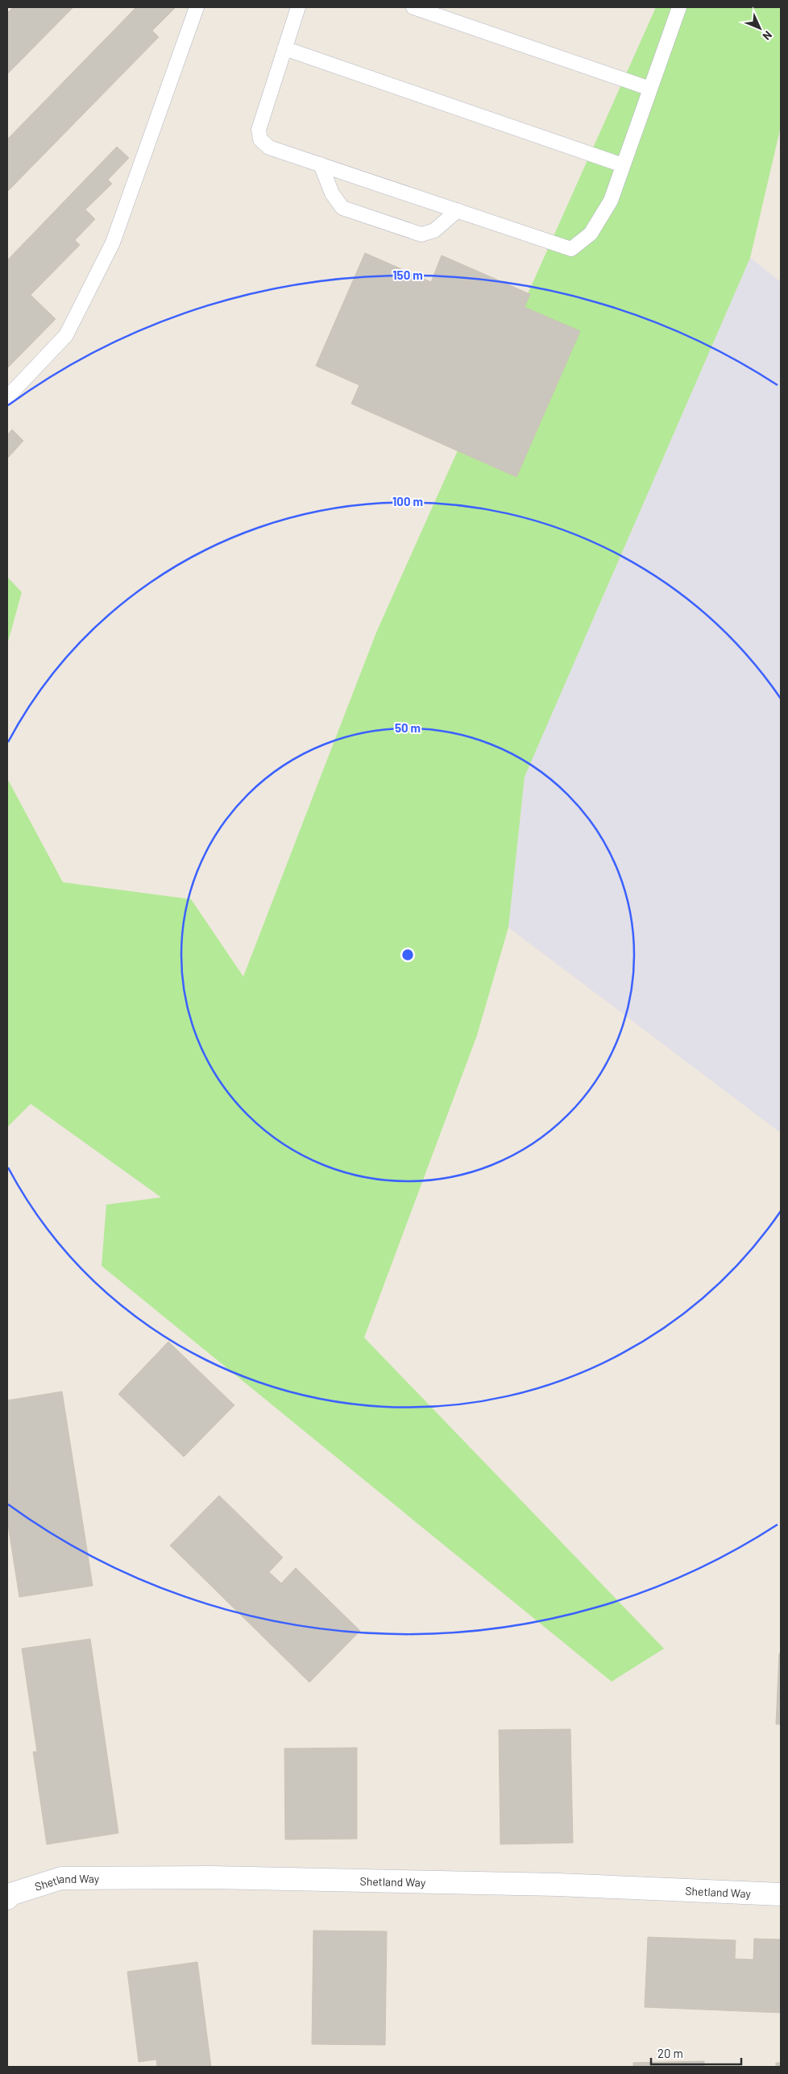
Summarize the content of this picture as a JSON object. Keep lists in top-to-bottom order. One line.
{"streets":{"street":["Shetland Way"]},"scale_bar":"20 m","north":"bottom right","rings":["150 m","100 m","50 m"]}
